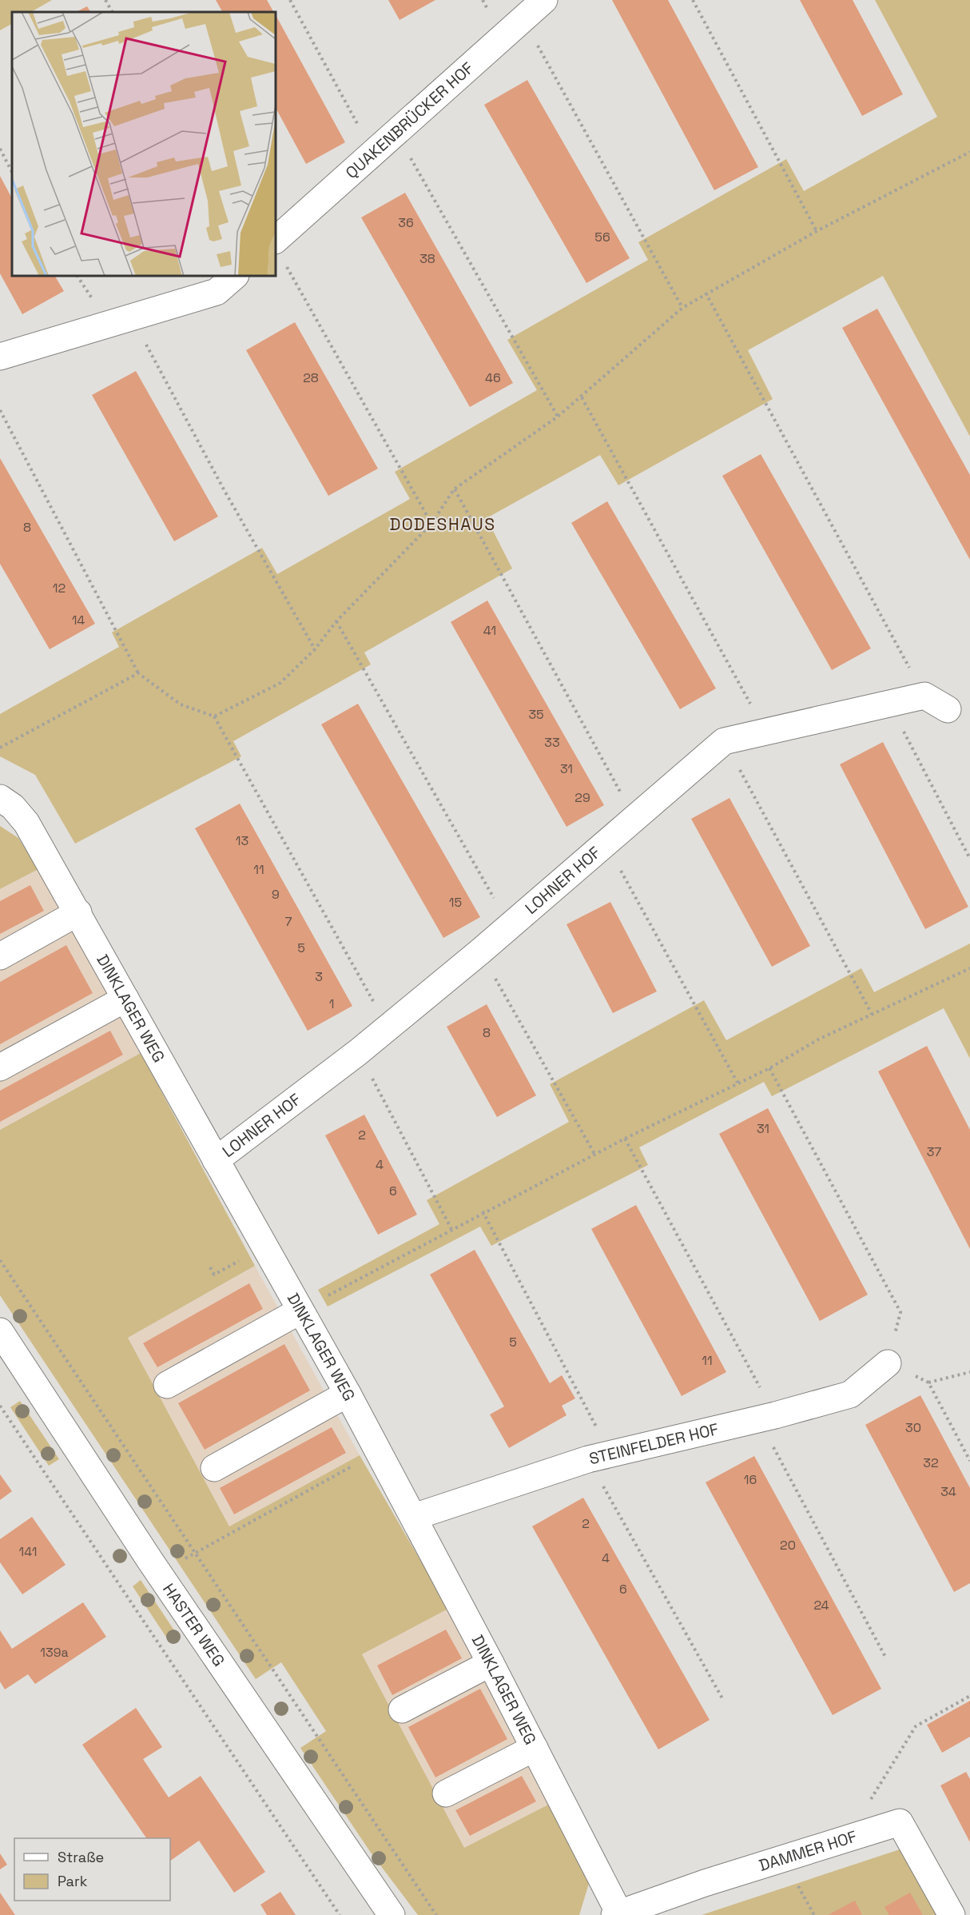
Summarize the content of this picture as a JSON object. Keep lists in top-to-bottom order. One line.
{"streets":{"street":["QUAKENBRÜCKER HOF","LOHNER HOF","DINKLAGER WEG","STEINFELDER HOF","HASTER WEG","DAMMER HOF"]},"crossings":[["LOHNER HOF","DINKLAGER WEG"],["DINKLAGER WEG","STEINFELDER HOF"],["DINKLAGER WEG","DAMMER HOF"]],"districts":["DODESHAUS"],"house_numbers":["36","56","38","28","46","8","12","14","41","35","33","31","29","13","11","9","15","7","5","3","1","8","31","2","37","4","6","5","11","30","32","16","34","2","20","141","4","6","24","139a"],"legend":["Straße","Park"]}
